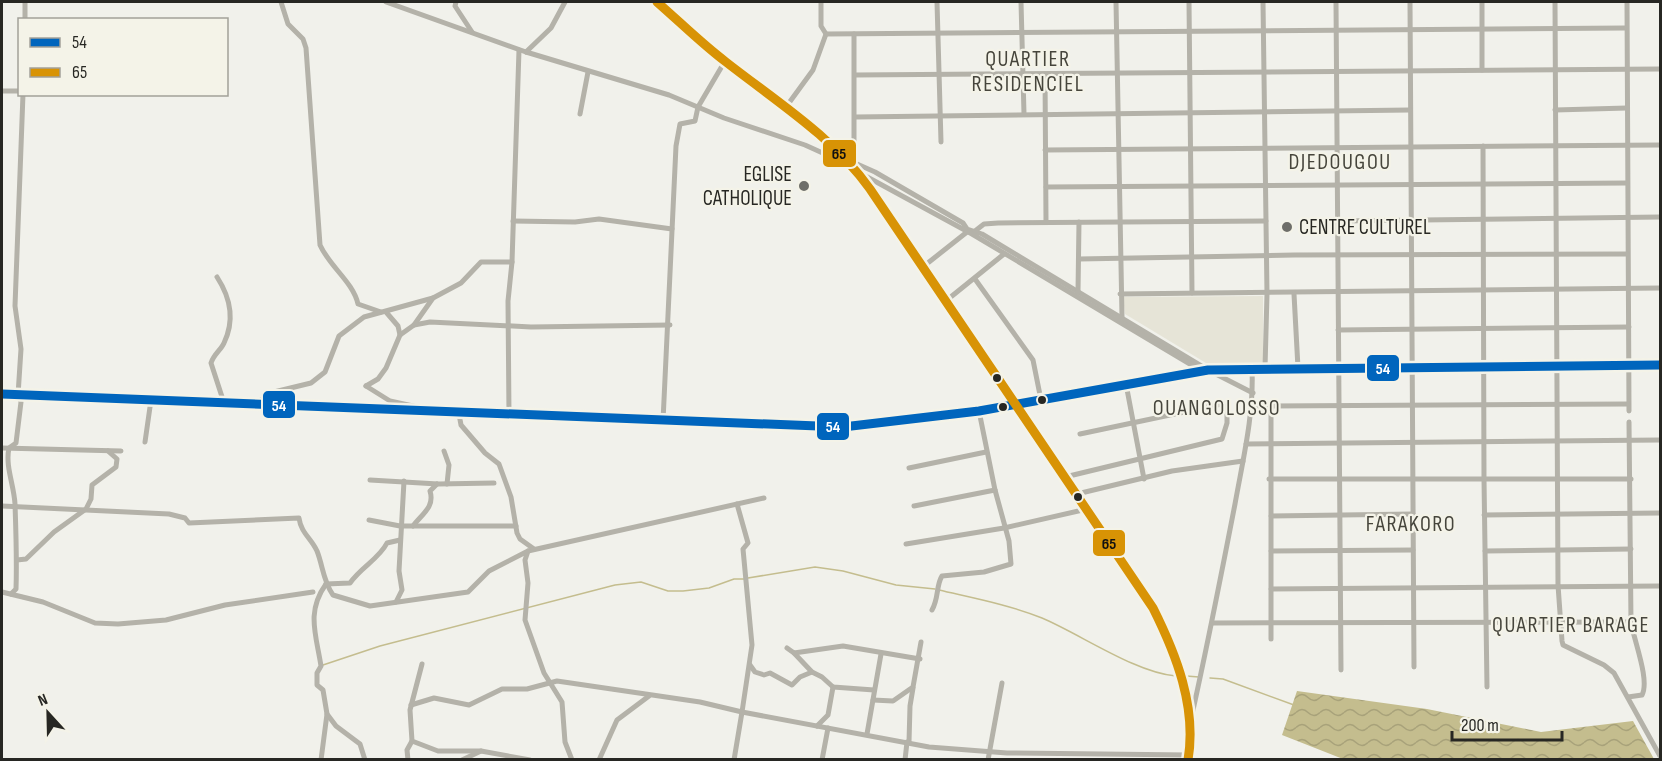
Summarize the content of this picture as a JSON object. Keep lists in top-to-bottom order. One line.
{"districts":["QUARTIER RESIDENCIEL","DJEDOUGOU","OUANGOLOSSO","FARAKORO","QUARTIER BARAGE"],"places":["EGLISE CATHOLIQUE","CENTRE CULTUREL"],"lines":["transit line 65","transit line 54"],"legend":["54","65"],"scale_bar":"200 m","north":"top"}
